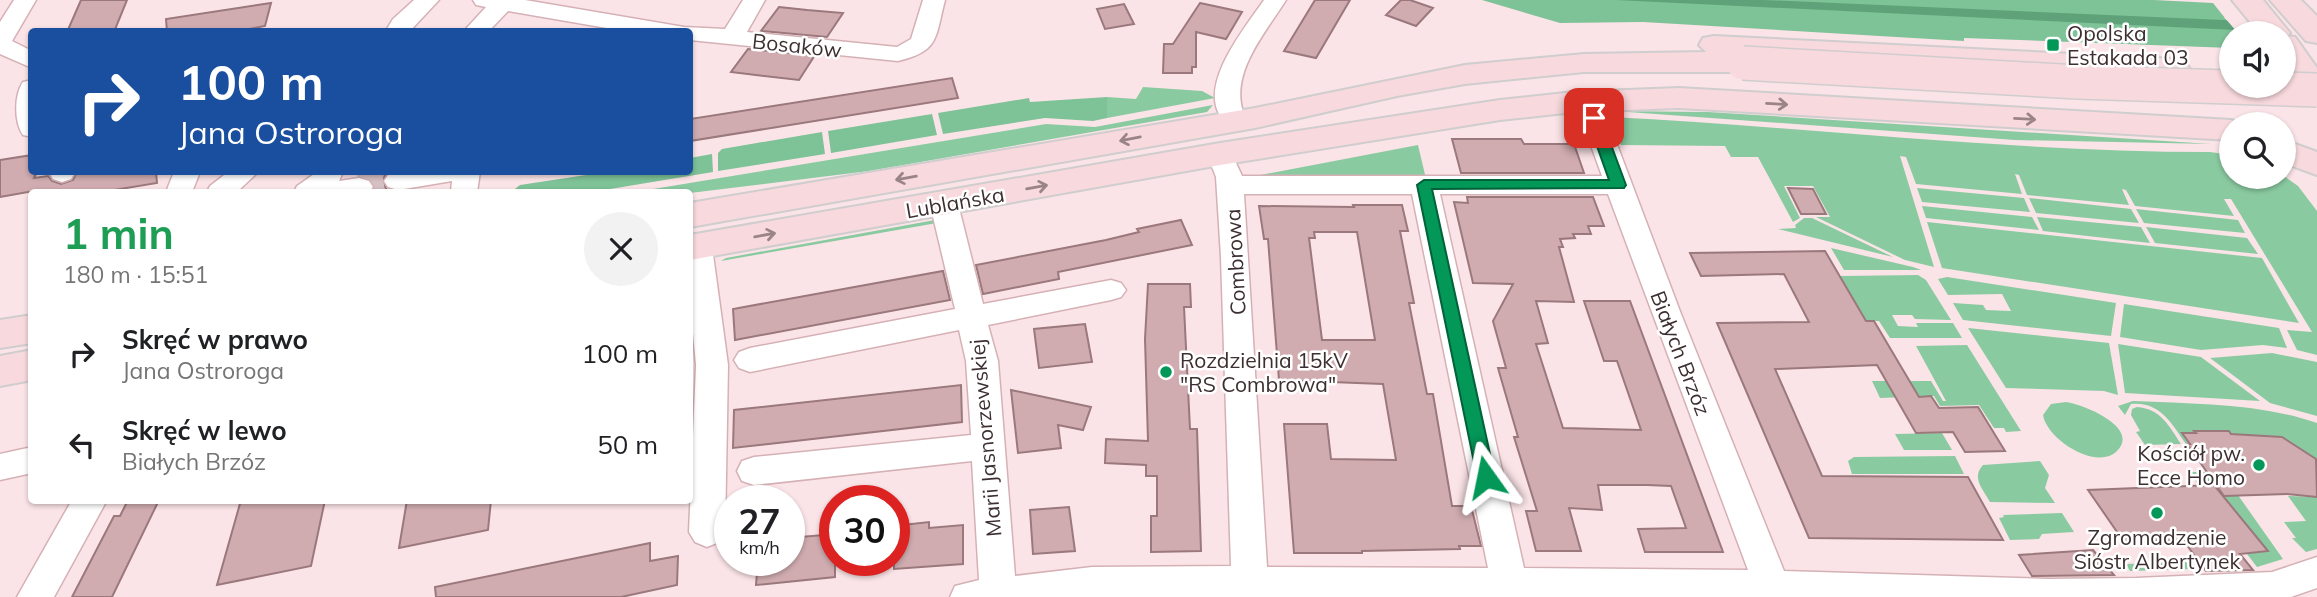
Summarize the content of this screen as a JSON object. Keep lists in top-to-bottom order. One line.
{"streets":{"main road":["Lublańska"],"street":["Bosaków","Combrowa","Białych Brzóz","Marii Jasnorzewskiej"]},"crossings":[["Lublańska","Combrowa"],["Lublańska","Marii Jasnorzewskiej"]],"places":{"transit":["Opolska Estakada 03"],"other":["Rozdzielnia 15kV \"RS Combrowa\"","Kościół pw. Ecce Homo","Zgromadzenie Sióstr Albertynek"]},"page":{"turn":["100 m","Jana Ostroroga"],"heading":["1 min","180 m · 15:51"],"list":[{"name":"Skręć w prawo","note":"Jana Ostroroga","value":"100 m"},{"name":"Skręć w lewo","note":"Białych Brzóz","value":"50 m"}],"speed":"27 km/h","limit":"30"}}
